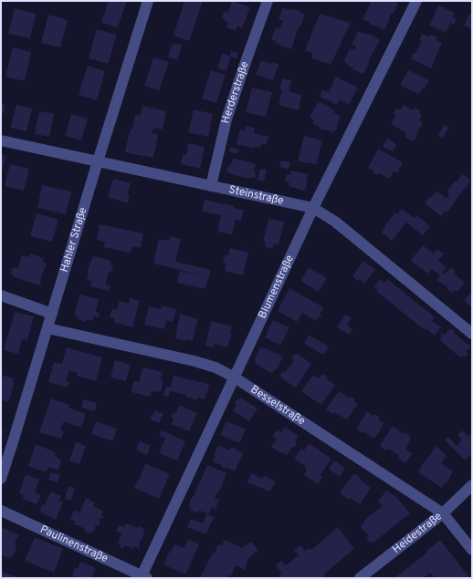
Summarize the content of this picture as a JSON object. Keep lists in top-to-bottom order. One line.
{"streets":{"street":["Herderstraße","Steinstraße","Hahler Straße","Blumenstraße","Besselstraße","Heidestraße","Paulinenstraße"]},"crossings":[["Herderstraße","Steinstraße"],["Steinstraße","Hahler Straße"],["Steinstraße","Blumenstraße"],["Hahler Straße","Besselstraße"],["Blumenstraße","Besselstraße"],["Blumenstraße","Paulinenstraße"],["Besselstraße","Heidestraße"]]}
